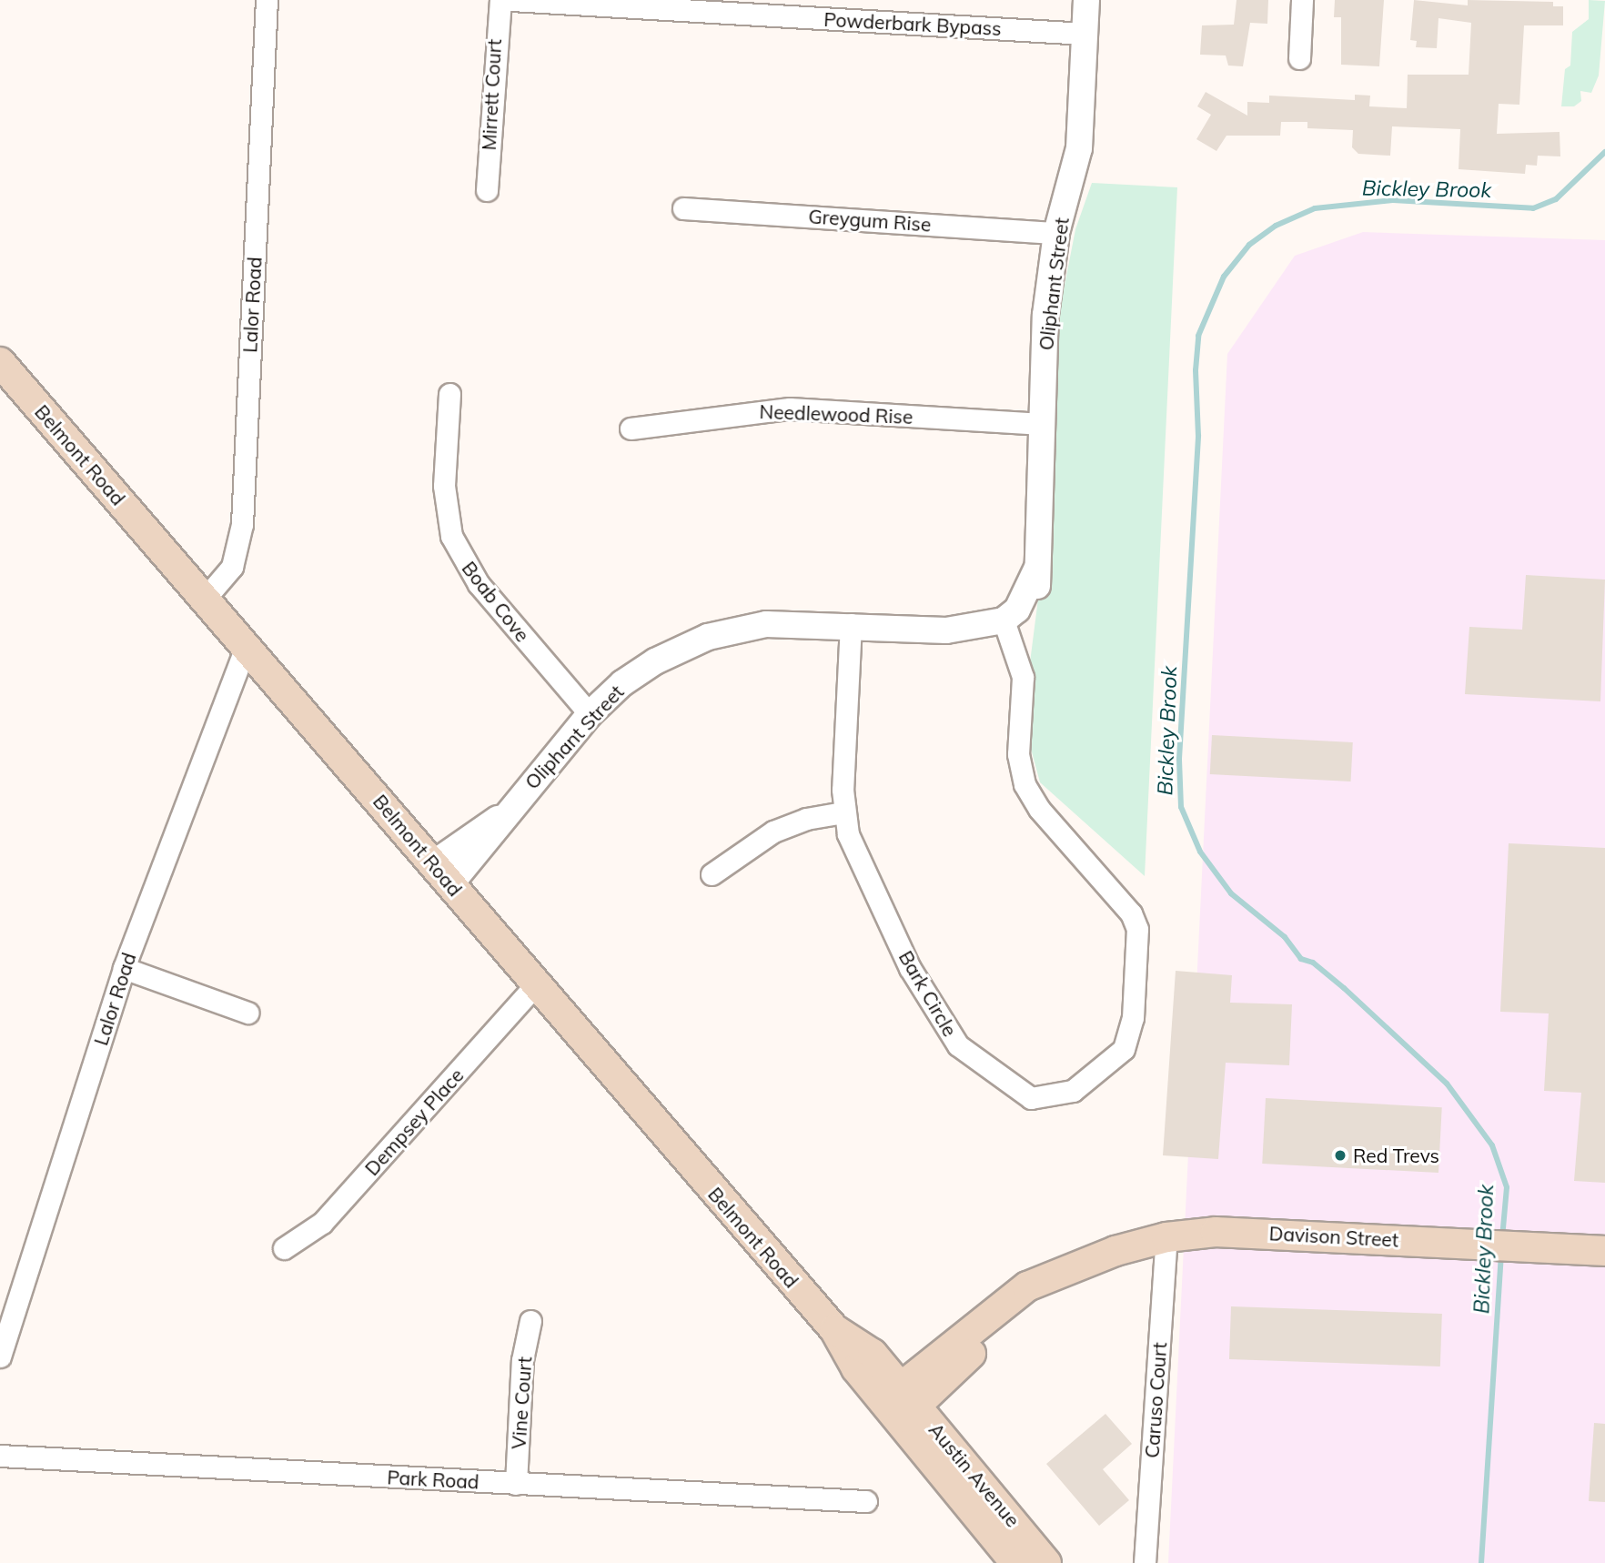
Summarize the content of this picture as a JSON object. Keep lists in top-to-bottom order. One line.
{"streets":{"main road":["Belmont Road","Davison Street","Austin Avenue"],"street":["Powderbark Bypass","Mirrett Court","Greygum Rise","Oliphant Street","Lalor Road","Needlewood Rise","Boab Cove","Bark Circle","Dempsey Place","Caruso Court","Vine Court","Park Road"]},"crossings":[["Powderbark Bypass","Oliphant Street"],["Greygum Rise","Oliphant Street"],["Oliphant Street","Needlewood Rise"],["Oliphant Street","Belmont Road"],["Oliphant Street","Boab Cove"],["Oliphant Street","Bark Circle"],["Lalor Road","Belmont Road"],["Belmont Road","Dempsey Place"],["Belmont Road","Davison Street"],["Belmont Road","Austin Avenue"],["Davison Street","Caruso Court"],["Davison Street","Austin Avenue"],["Vine Court","Park Road"]],"water":["Bickley Brook"],"places":["Red Trevs"]}
